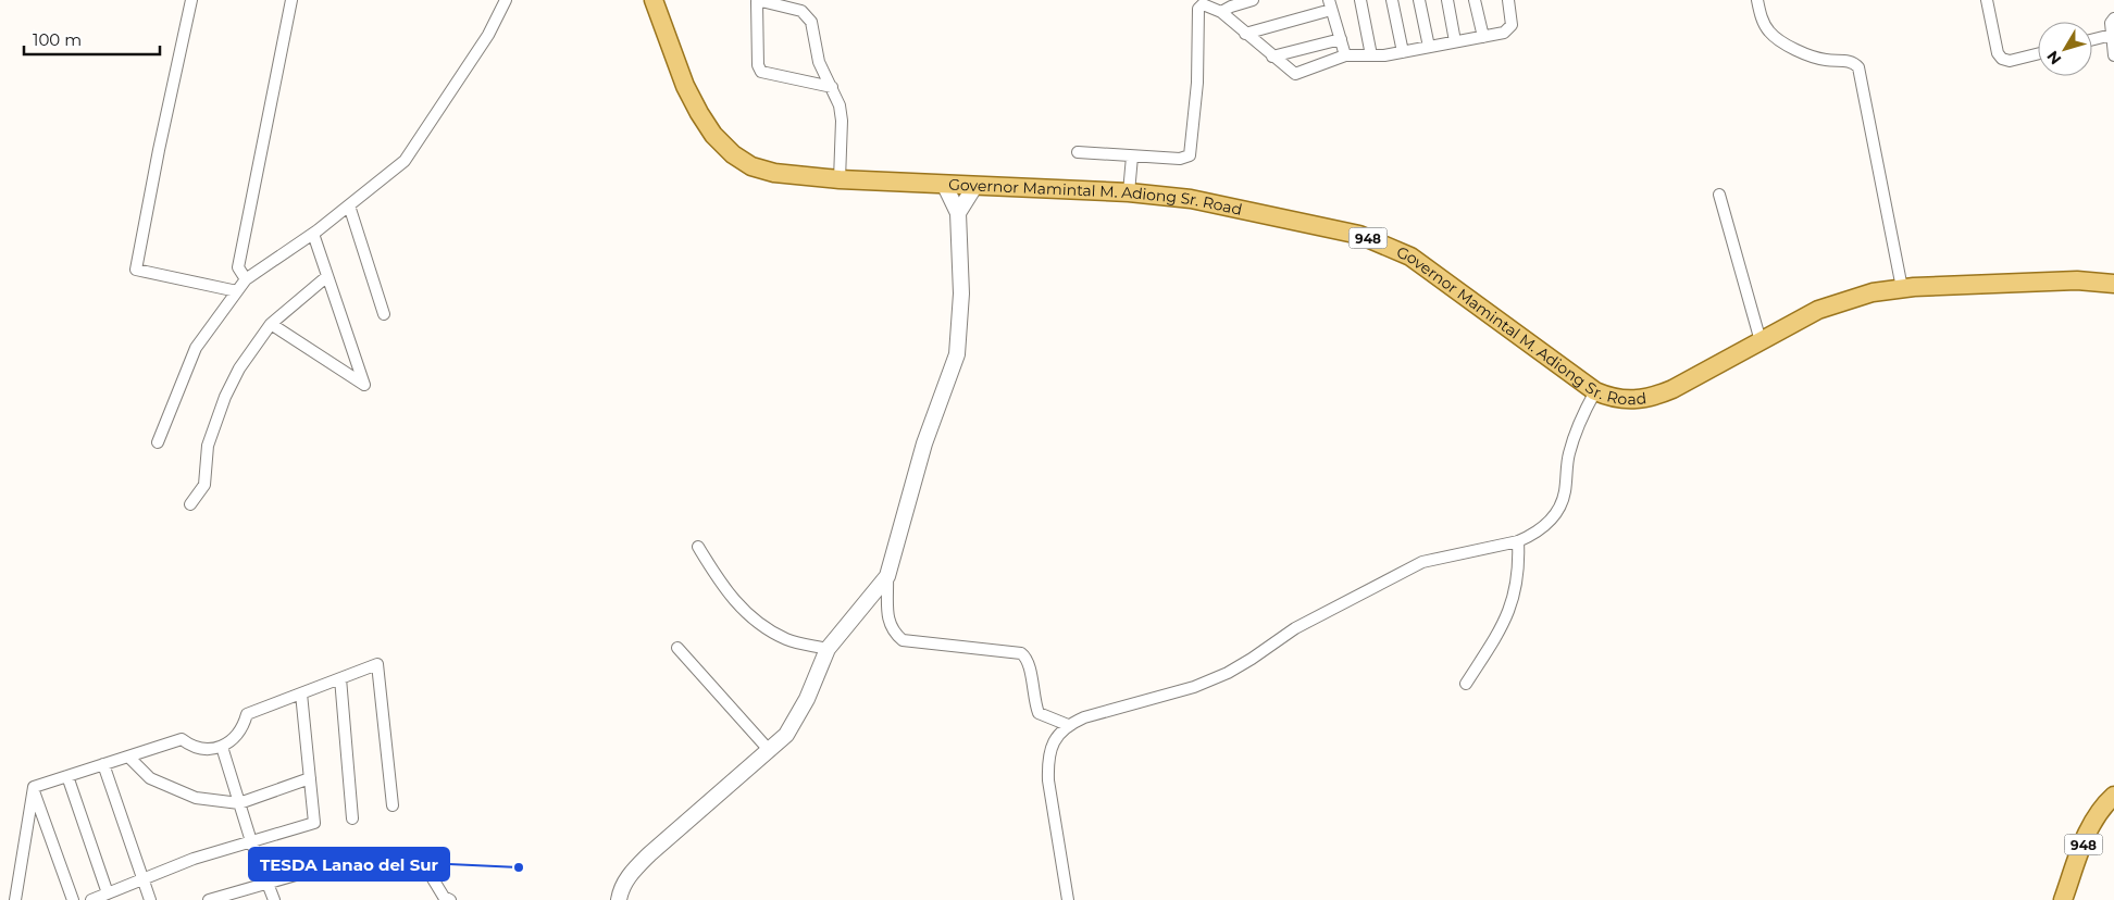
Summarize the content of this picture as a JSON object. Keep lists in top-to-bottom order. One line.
{"streets":{"main road":["Governor Mamintal M. Adiong Sr. Road","948"]},"places":["TESDA Lanao del Sur"],"scale_bar":"100 m","north":"bottom left"}
